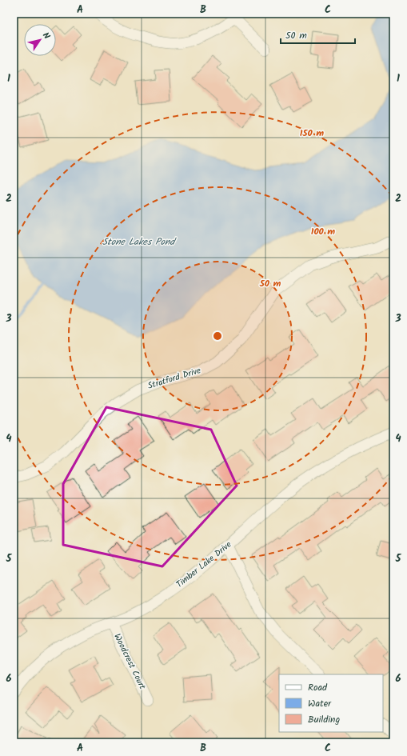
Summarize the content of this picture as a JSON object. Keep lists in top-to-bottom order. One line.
{"streets":{"street":["Stratford Drive","Timber Lake Drive","Woodcrest Court"]},"crossings":[["Timber Lake Drive","Woodcrest Court"]],"water":["Stone Lakes Pond"],"legend":["Road","Water","Building"],"scale_bar":"50 m","north":"top right","grid":{"columns":["A","B","C"],"rows":["1","2","3","4","5","6"]},"rings":["150 m","100 m","50 m"]}
